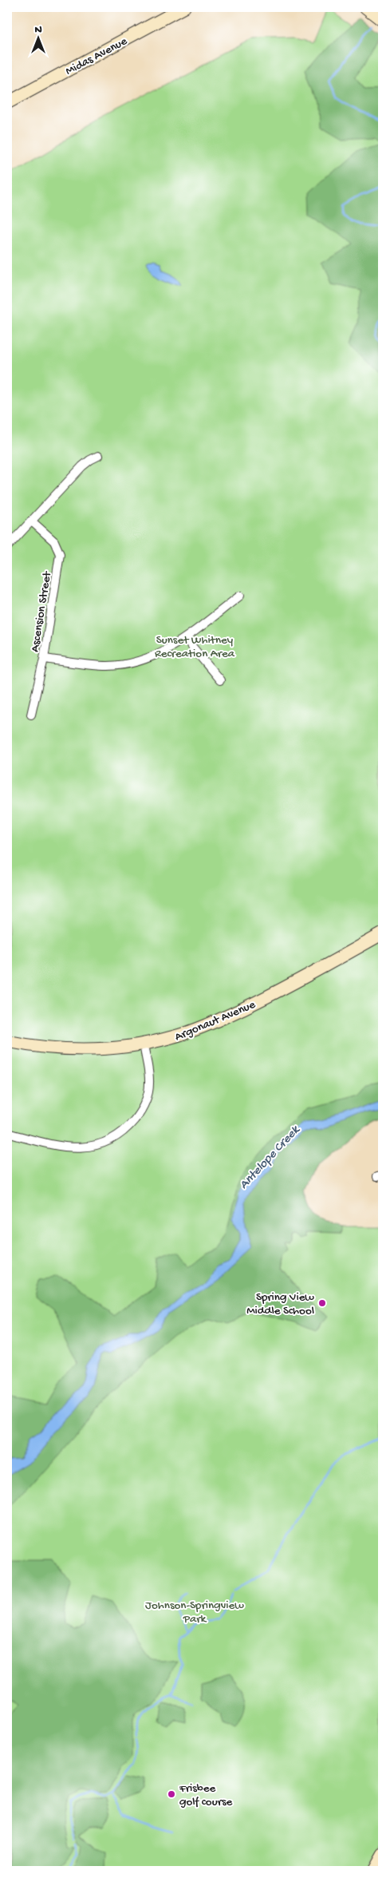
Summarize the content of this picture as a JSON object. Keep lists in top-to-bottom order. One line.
{"streets":{"street":["Midas Avenue","Ascension Street","Argonaut Avenue"]},"water":["Antelope Creek"],"parks":["Sunset Whitney Recreation Area","Johnson-Springview Park"],"places":["Spring View Middle School","Frisbee golf course"],"north":"top"}
